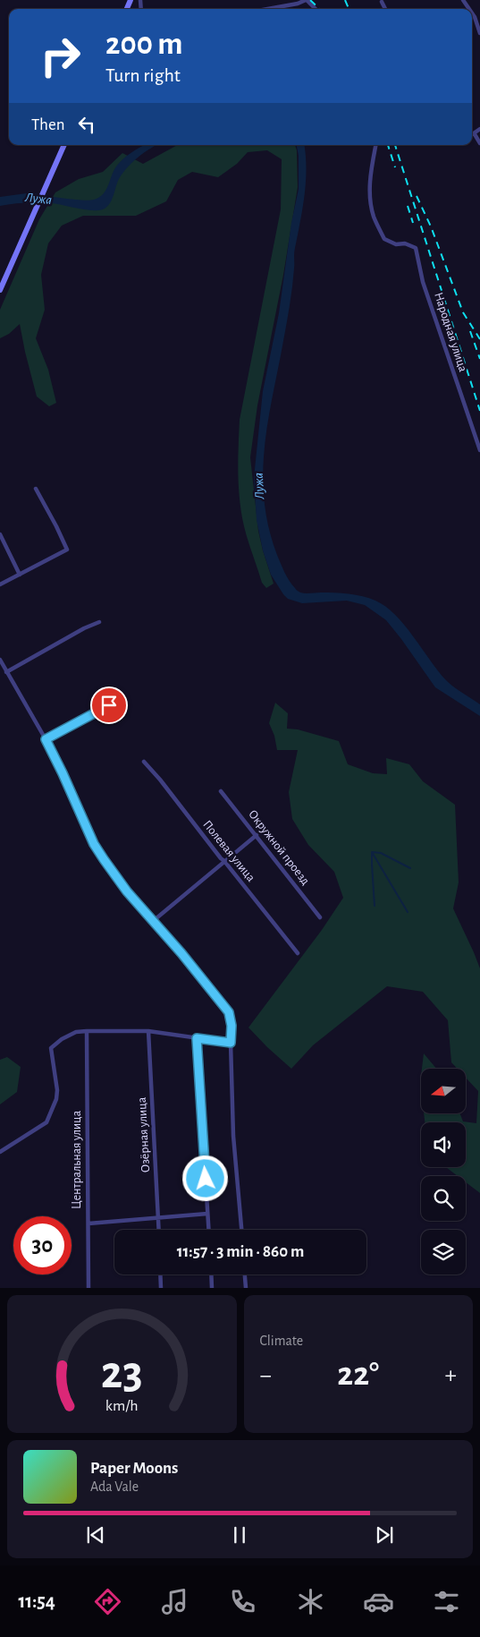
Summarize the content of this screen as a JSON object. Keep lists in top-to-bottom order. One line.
{"streets":{"street":["Народная улица","Окружной проезд","Полевая улица","Озёрная улица","Центральная улица"]},"water":["Лужа"],"north":"left","page":{"turn":["200 m","Turn right"],"then":"Then","limit":"30","trip":"11:57 · 3 min · 860 m","tile":"Climate","heat":["−","22°","+"],"song":["Paper Moons","Ada Vale"],"tabs":"11:54","gauge":["23","km/h"]}}
